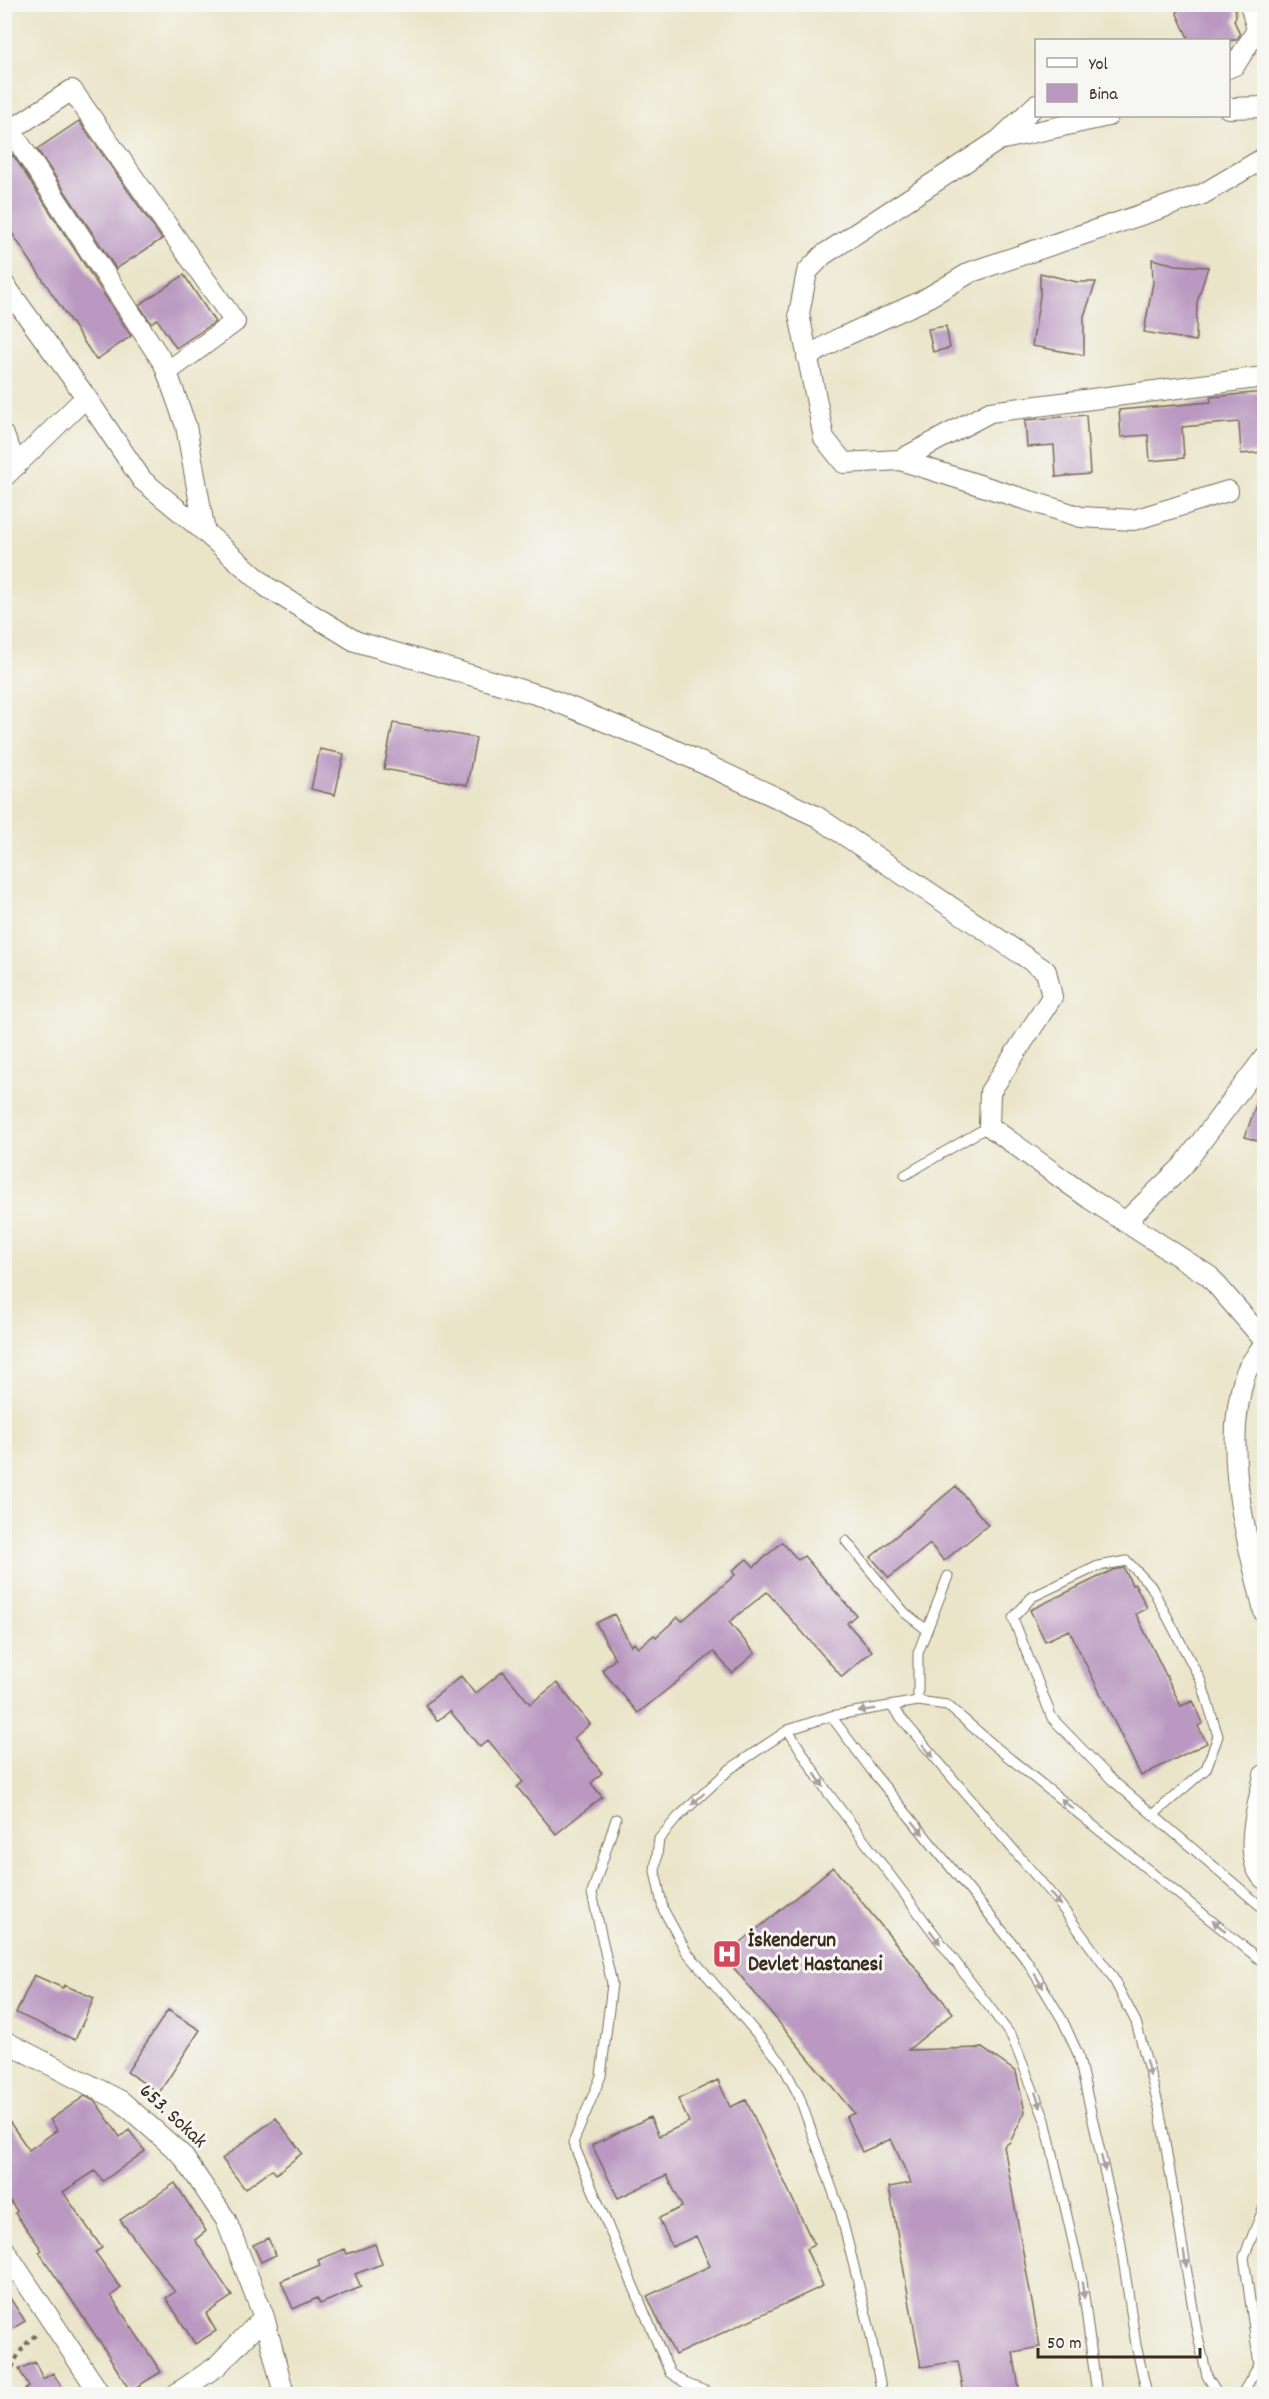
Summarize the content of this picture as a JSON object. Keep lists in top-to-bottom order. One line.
{"streets":{"street":["653. Sokak"]},"places":{"hospital":["İskenderun Devlet Hastanesi"]},"legend":["Yol","Bina"],"scale_bar":"50 m"}
